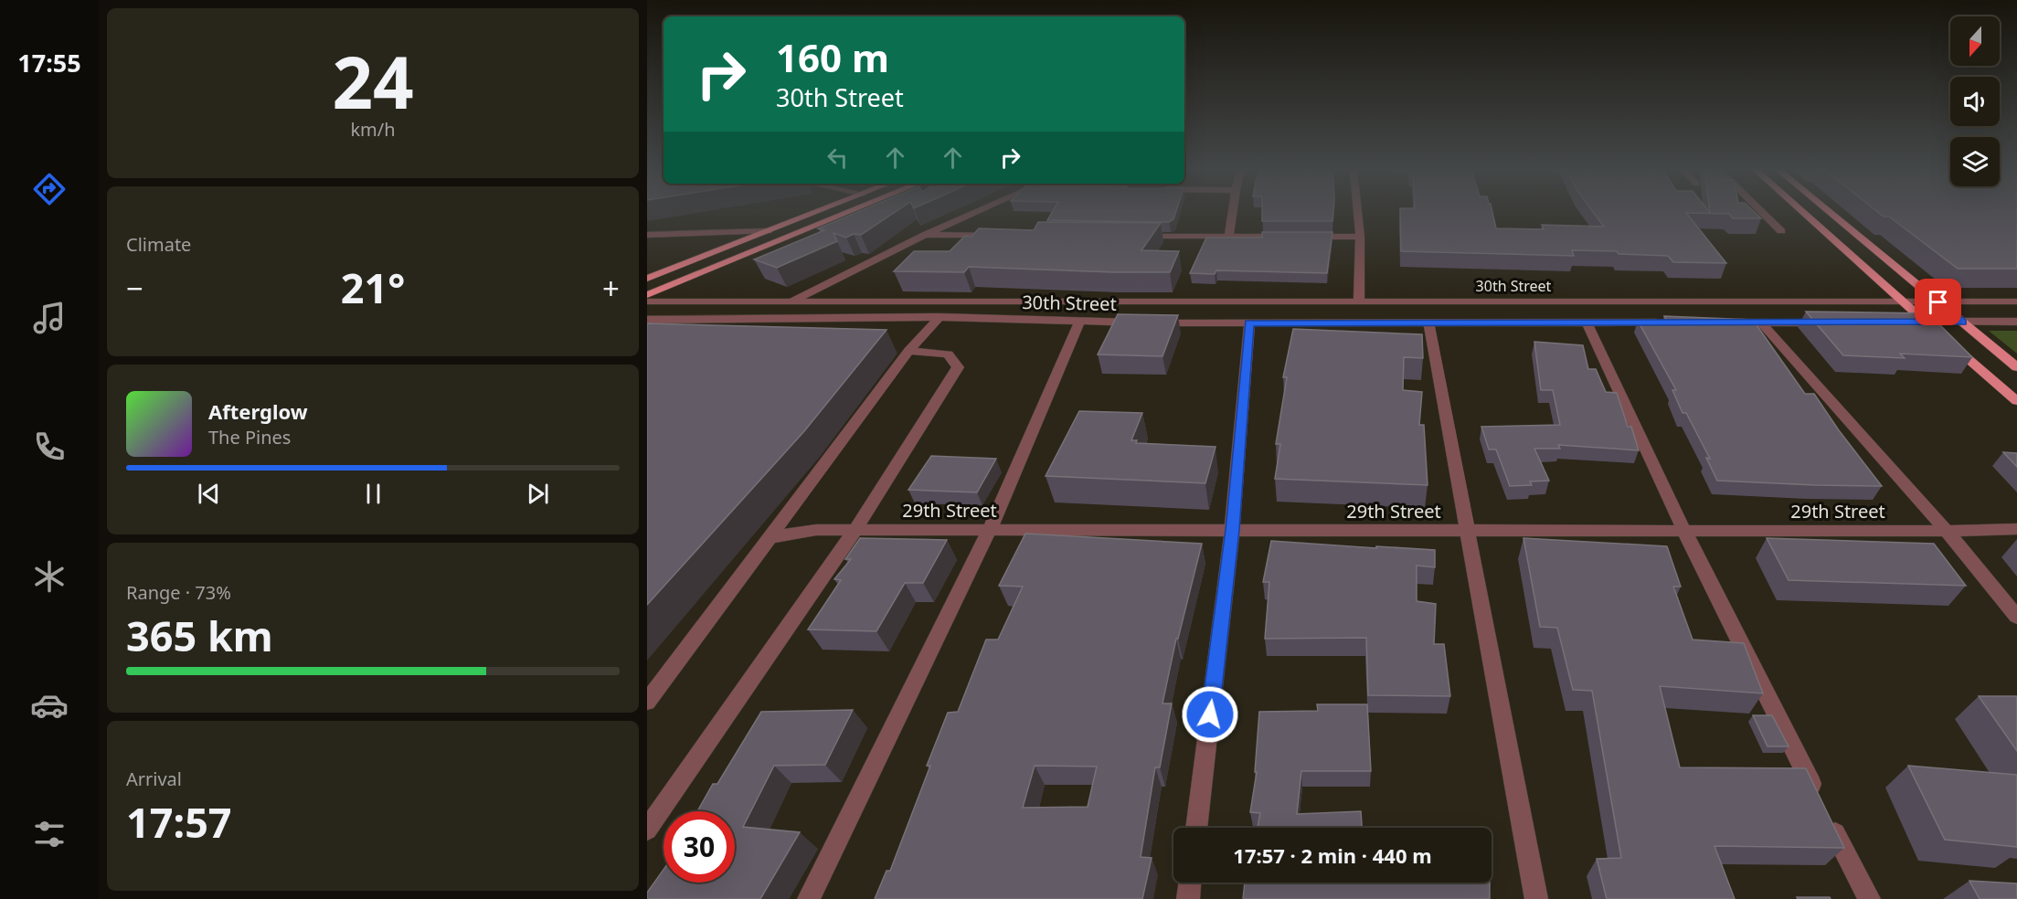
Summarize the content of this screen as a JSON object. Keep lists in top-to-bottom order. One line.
{"streets":{"street":["30th Street","29th Street"]},"north":"bottom","page":{"tabs":"17:55","tile":[["24","km/h"],"Climate",["Range · 73%","365 km"],["Arrival","17:57"]],"turn":["160 m","30th Street"],"heat":["−","21°","+"],"song":["Afterglow","The Pines"],"limit":"30","trip":"17:57 · 2 min · 440 m"}}
